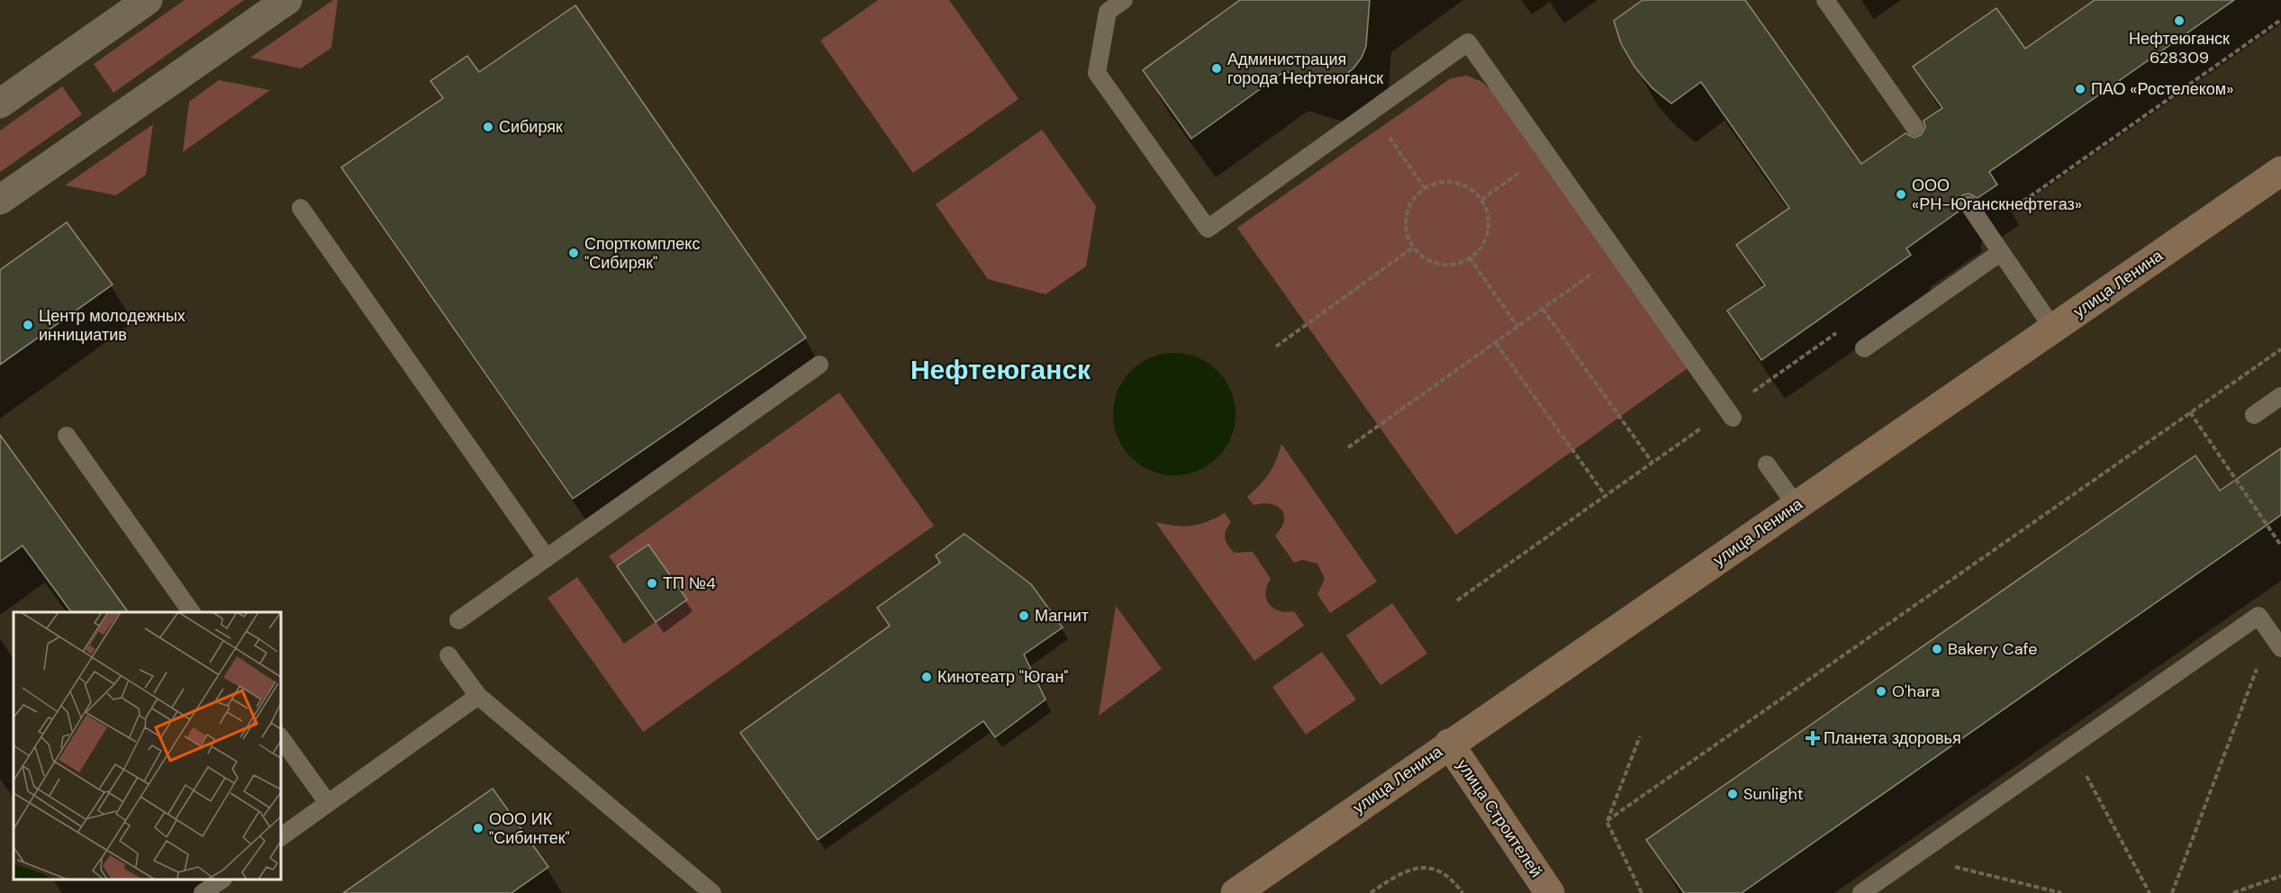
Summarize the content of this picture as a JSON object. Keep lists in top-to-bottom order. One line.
{"streets":{"main road":["улица Ленина","улица Строителей"]},"crossings":[["улица Ленина","улица Строителей"]],"districts":["Нефтеюганск"],"places":{"other":["Нефтеюганск 628309","Администрация города Нефтеюганск","ПАО «Ростелеком»","Сибиряк","ООО «РН-Юганскнефтегаз»","Спорткомплекс \"Сибиряк\"","Центр молодежных иннициатив","ТП №4","Магнит","Bakery Cafe","Кинотеатр \"Юган\"","O'hara","Sunlight","ООО ИК \"Сибинтек\""],"health":["Планета здоровья"]}}
